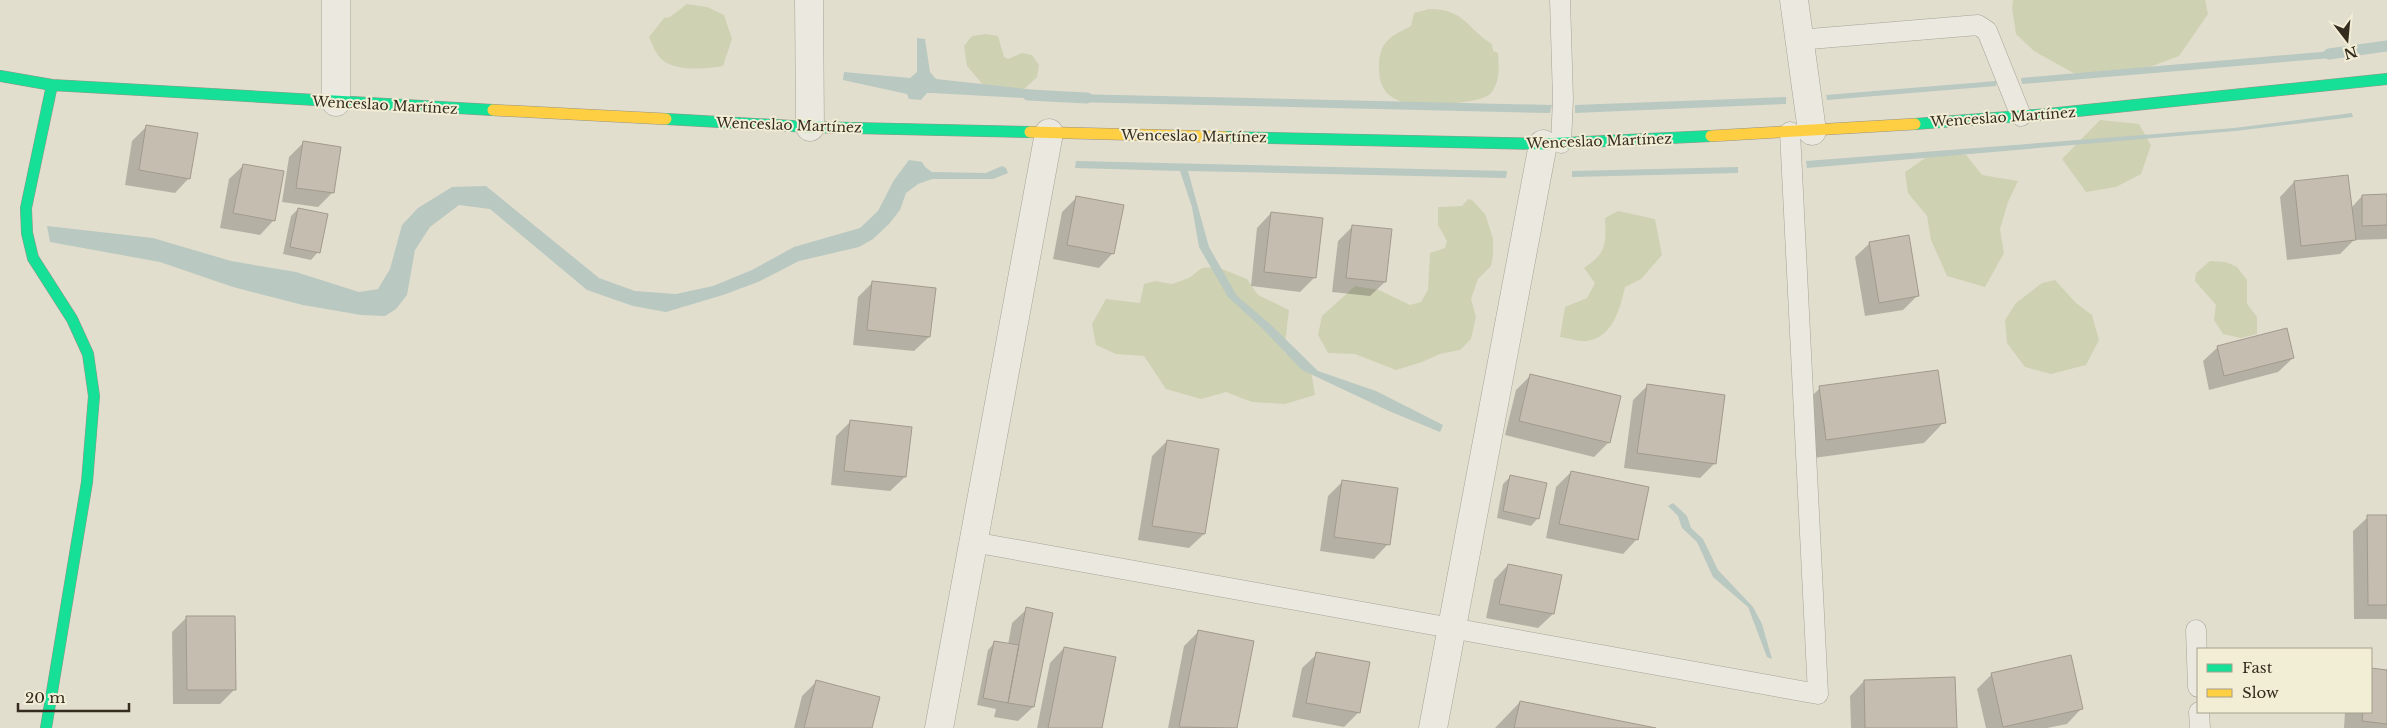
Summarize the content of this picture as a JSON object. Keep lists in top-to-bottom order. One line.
{"streets":{"main road":["Wenceslao Martínez"]},"legend":["Fast","Slow"],"scale_bar":"20 m","north":"bottom"}
